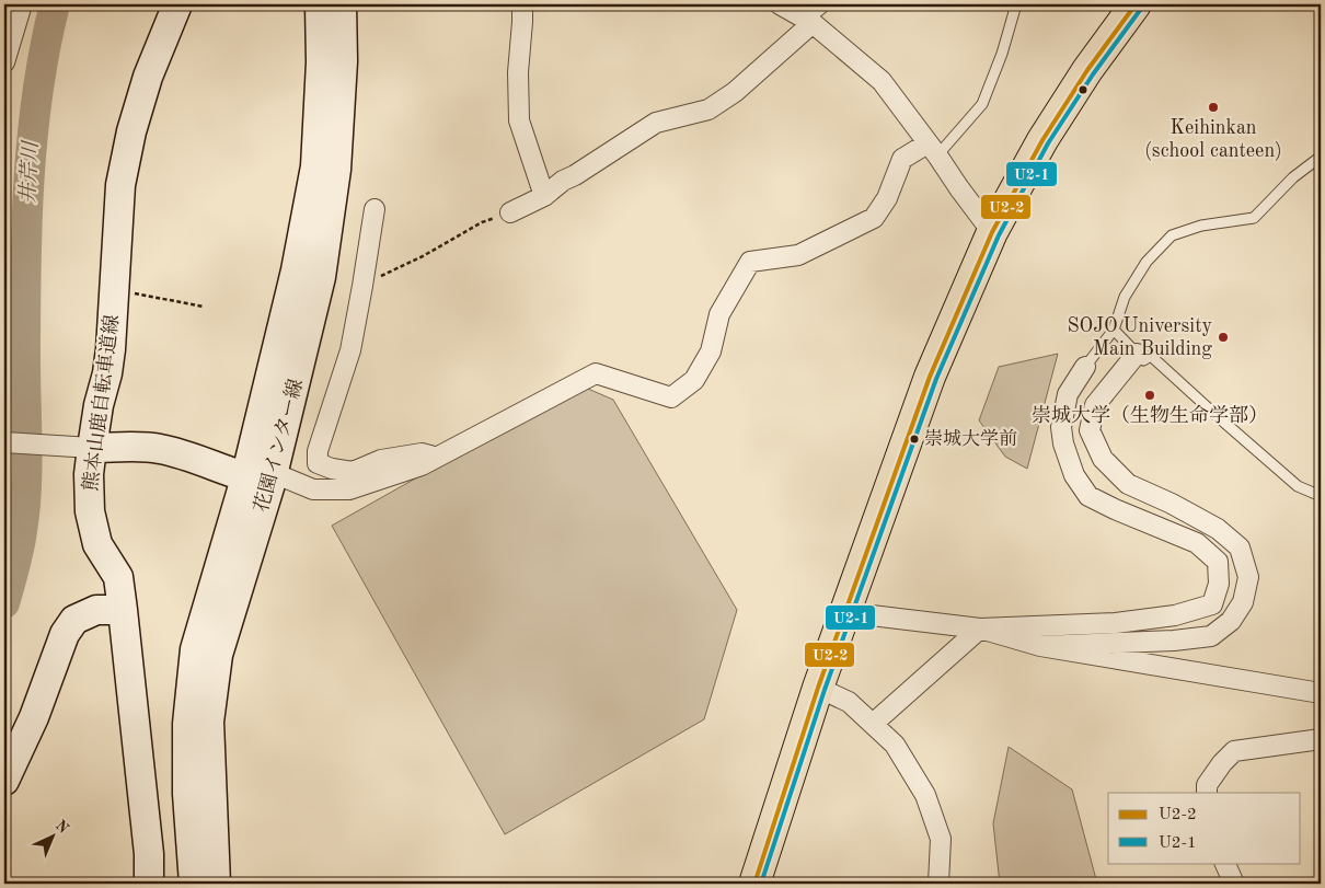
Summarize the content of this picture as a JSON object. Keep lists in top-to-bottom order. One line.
{"streets":{"main road":["熊本山鹿自転車道線","花園インター線"]},"water":["井芹川"],"places":["Keihinkan (school canteen)","SOJO University Main Building","崇城大学（生物生命学部）","崇城大学前"],"lines":["transit line U2-2","transit line U2-1"],"legend":["U2-2","U2-1"],"north":"top right"}
